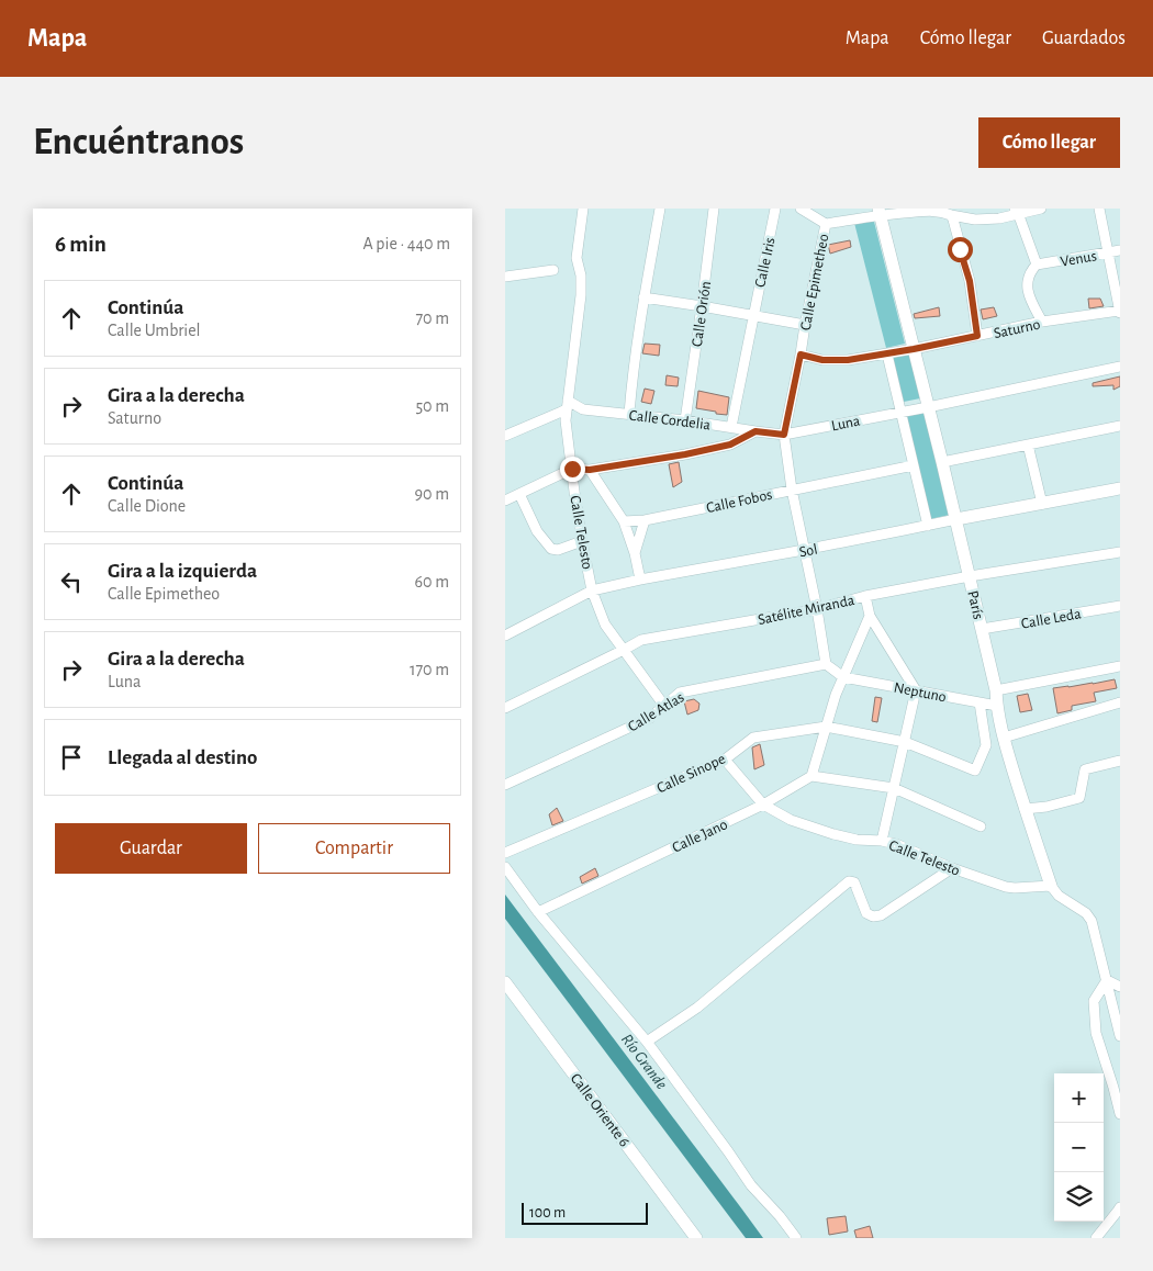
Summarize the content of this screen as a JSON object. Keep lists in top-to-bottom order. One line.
{"streets":{"street":["Venus","Calle Iris","Calle Epimetheo","Calle Orión","Saturno","Calle Cordelia","Luna","Calle Fobos","Calle Telesto","Sol","París","Satélite Miranda","Calle Leda","Neptuno","Calle Atlas","Calle Sinope","Calle Jano","Calle Oriente 6"]},"crossings":[["Calle Iris","Calle Cordelia"],["Calle Epimetheo","Saturno"],["Calle Epimetheo","Luna"],["Calle Epimetheo","Calle Fobos"],["Calle Epimetheo","Sol"],["Calle Epimetheo","Satélite Miranda"],["Calle Epimetheo","Calle Atlas"],["Calle Orión","Calle Cordelia"],["Saturno","París"],["Calle Cordelia","Luna"],["Calle Cordelia","Calle Telesto"],["Luna","París"],["Calle Telesto","Sol"],["Calle Telesto","París"],["Calle Telesto","Satélite Miranda"],["Calle Telesto","Calle Atlas"],["Calle Telesto","Calle Sinope"],["Calle Telesto","Calle Jano"],["Sol","París"],["París","Satélite Miranda"],["París","Calle Leda"],["París","Neptuno"],["Neptuno","Calle Sinope"]],"water":["Río Grande"],"scale_bar":"100 m","page":{"header":"Mapa","nav":["Mapa","Cómo llegar","Guardados"],"buttons":["Cómo llegar",["Guardar","Compartir"]],"title":"Encuéntranos","heading":["6 min","A pie · 440 m"],"list":[["Continúa","Calle Umbriel","70 m"],["Gira a la derecha","Saturno","50 m"],["Continúa","Calle Dione","90 m"],["Gira a la izquierda","Calle Epimetheo","60 m"],["Gira a la derecha","Luna","170 m"],"Llegada al destino"],"map_buttons":["+","−"],"scale":"100 m"}}
